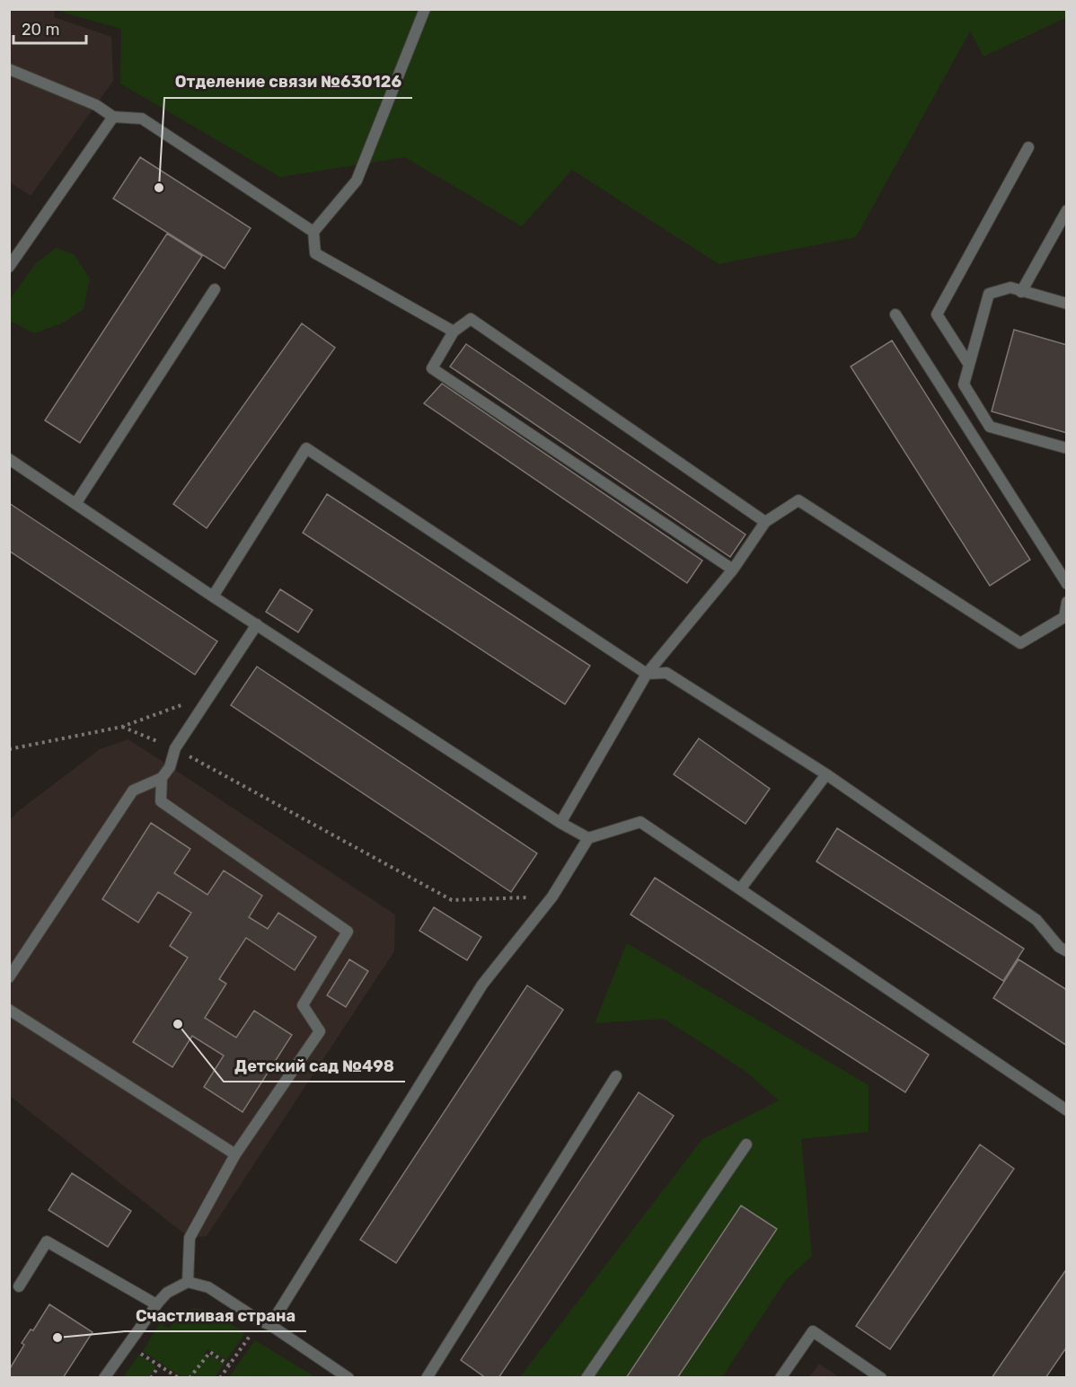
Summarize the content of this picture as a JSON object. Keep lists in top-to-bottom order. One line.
{"places":["Отделение связи №630126","Детский сад №498","Счастливая страна"],"scale_bar":"20 m"}
